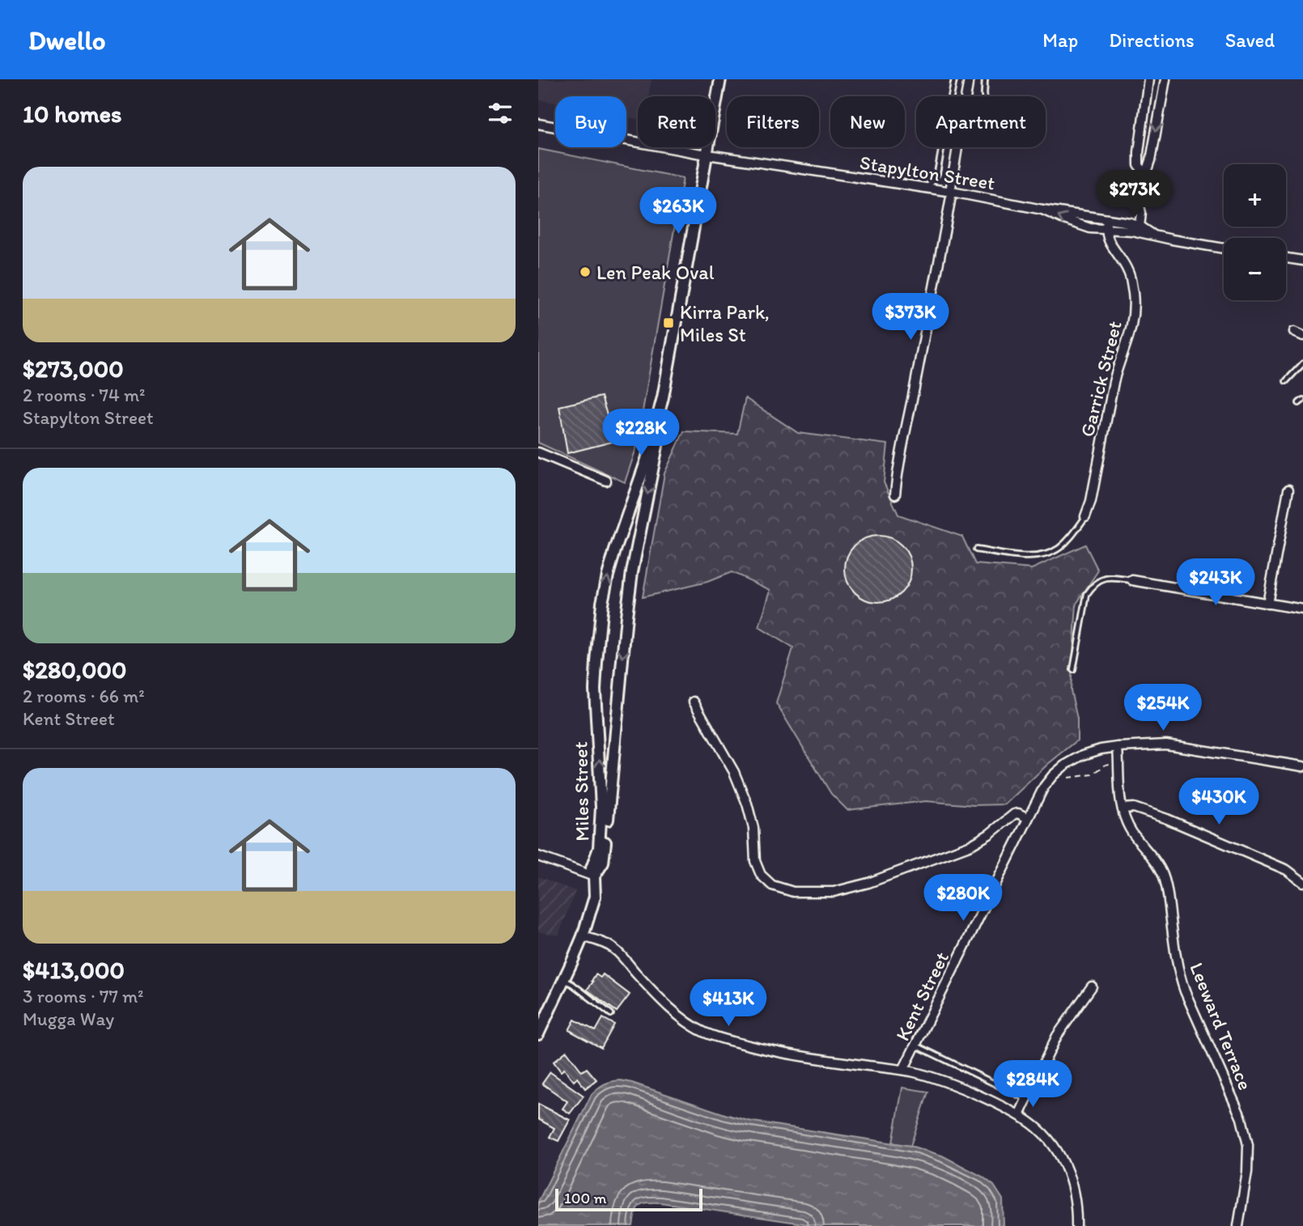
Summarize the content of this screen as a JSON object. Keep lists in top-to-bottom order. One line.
{"streets":{"street":["Stapylton Street","Garrick Street","Miles Street","Kent Street","Leeward Terrace"]},"crossings":[["Stapylton Street","Garrick Street"],["Stapylton Street","Miles Street"],["Kent Street","Leeward Terrace"]],"places":{"other":["Len Peak Oval"],"transit":["Kirra Park, Miles St"]},"scale_bar":"100 m","page":{"header":"Dwello","nav":["Map","Directions","Saved"],"heading":"10 homes","chip":["Buy","Rent","Filters","New","Apartment"],"list":[{"name":"$273,000","note":"2 rooms · 74 m² · Stapylton Street"},{"name":"$280,000","note":"2 rooms · 66 m² · Kent Street"},{"name":"$413,000","note":"3 rooms · 77 m² · Mugga Way"}],"map_buttons":["+","−"],"price":["$273K","$263K","$373K","$228K","$243K","$254K","$430K","$280K","$413K","$284K"],"scale":"100 m"}}
